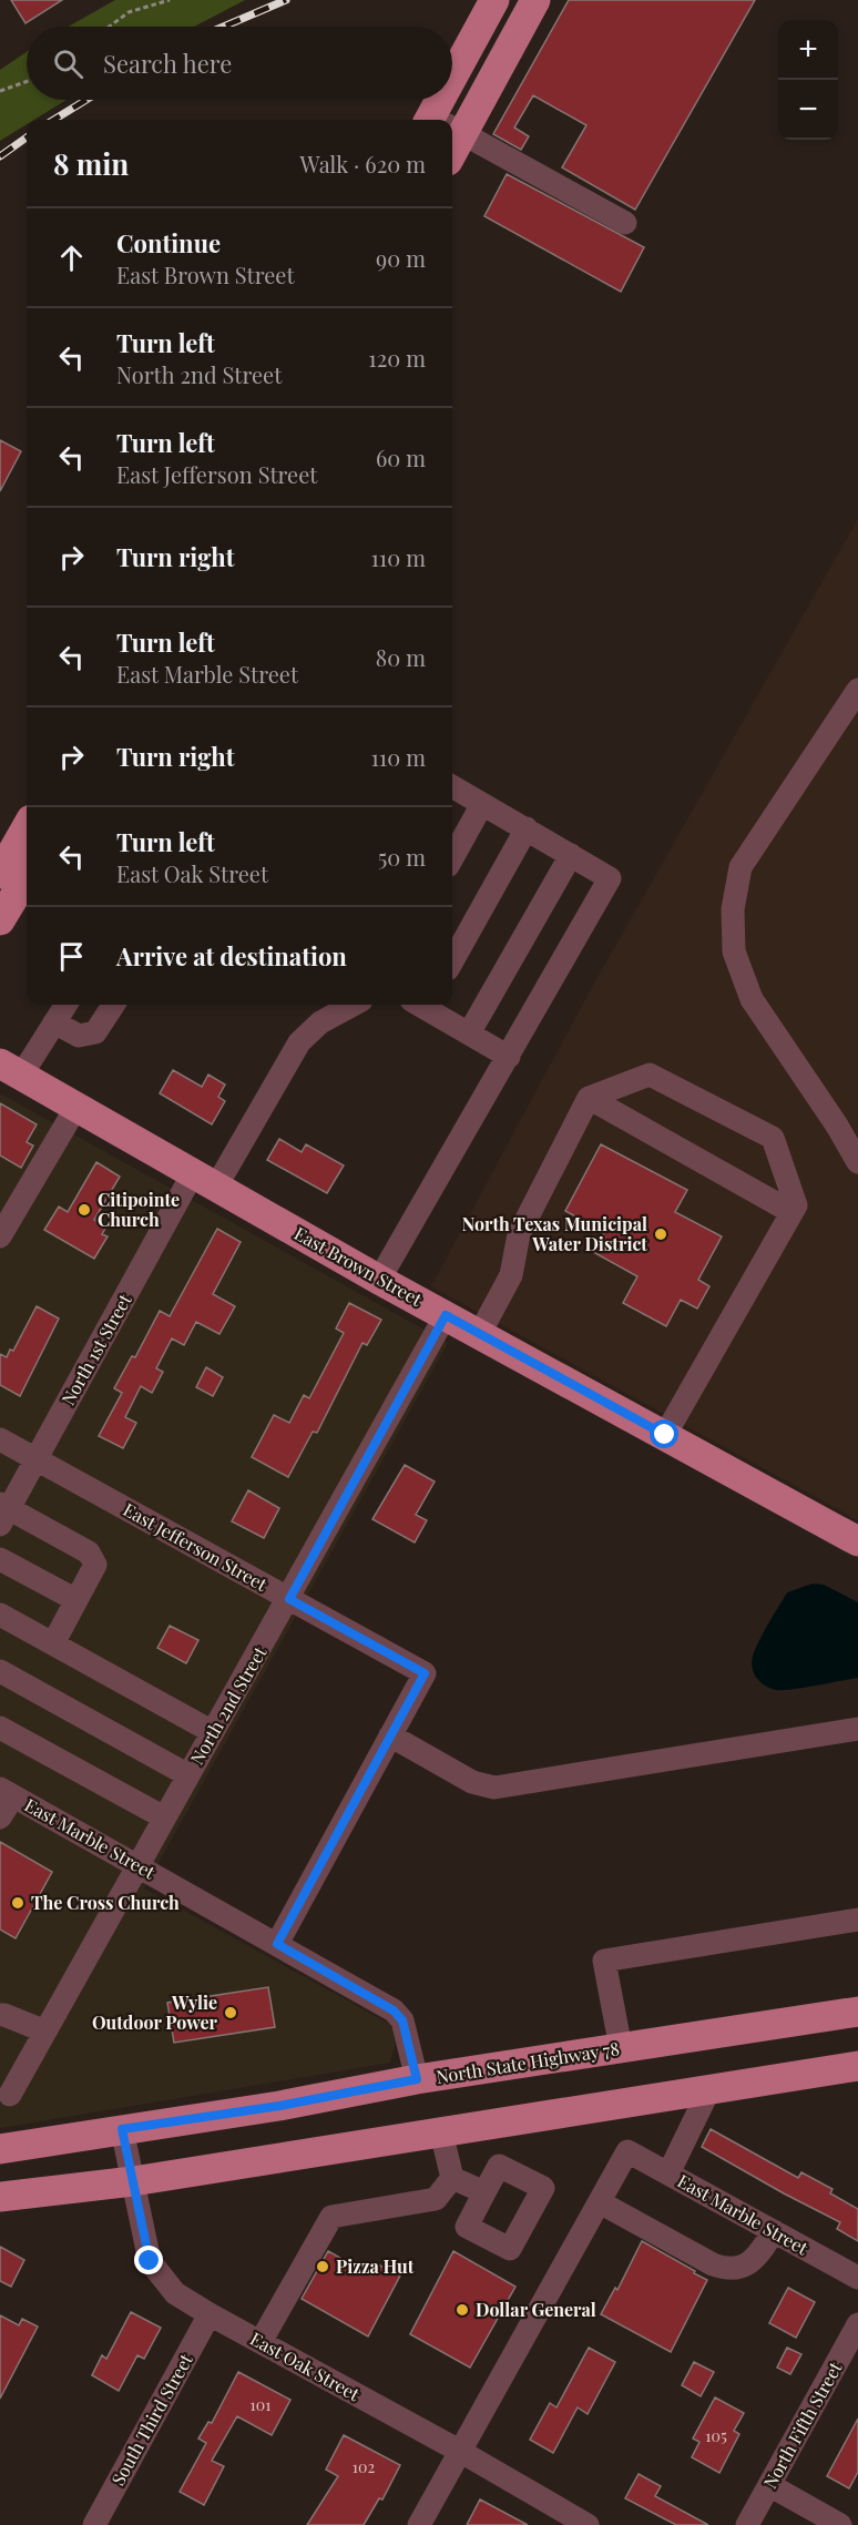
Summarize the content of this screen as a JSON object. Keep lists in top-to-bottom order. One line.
{"streets":{"main road":["East Brown Street","North State Highway 78"],"street":["North 1st Street","East Jefferson Street","North 2nd Street","East Marble Street","East Oak Street","South Third Street","North Fifth Street"]},"crossings":[["East Brown Street","North 1st Street"],["East Brown Street","North 2nd Street"],["North 1st Street","East Jefferson Street"],["East Jefferson Street","North 2nd Street"],["North 2nd Street","East Marble Street"],["East Marble Street","North State Highway 78"],["North State Highway 78","East Oak Street"],["East Oak Street","South Third Street"]],"places":["Citipointe Church","North Texas Municipal Water District","The Cross Church","Wylie Outdoor Power","Pizza Hut","Dollar General"],"house_numbers":["101","105","102"],"page":{"map_buttons":["+","−"],"search":"Search here","heading":["8 min","Walk · 620 m"],"list":[["Continue","East Brown Street","90 m"],["Turn left","North 2nd Street","120 m"],["Turn left","East Jefferson Street","60 m"],["Turn right","110 m"],["Turn left","East Marble Street","80 m"],["Turn right","110 m"],["Turn left","East Oak Street","50 m"],"Arrive at destination"]}}
